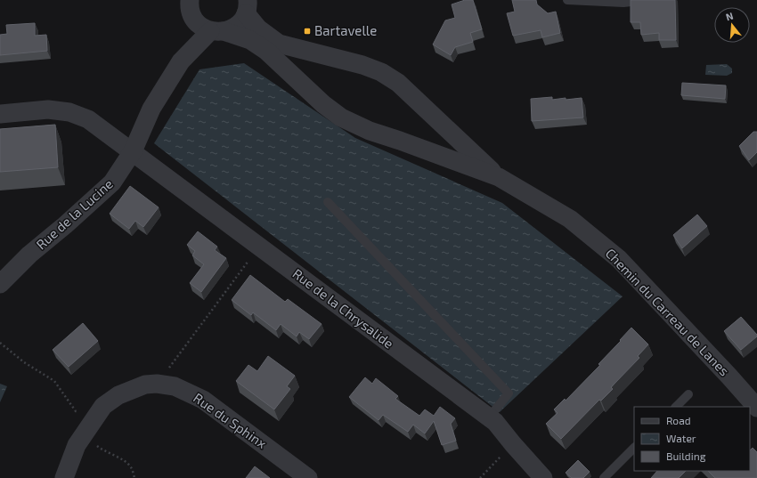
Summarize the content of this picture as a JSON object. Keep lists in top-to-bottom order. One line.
{"streets":{"street":["Rue de la Lucine","Rue de la Chrysalide","Chemin du Carreau de Lanes","Rue du Sphinx"]},"crossings":[["Rue de la Lucine","Rue de la Chrysalide"],["Rue de la Lucine","Chemin du Carreau de Lanes"]],"places":{"transit":["Bartavelle"]},"legend":["Road","Water","Building"],"north":"top"}
